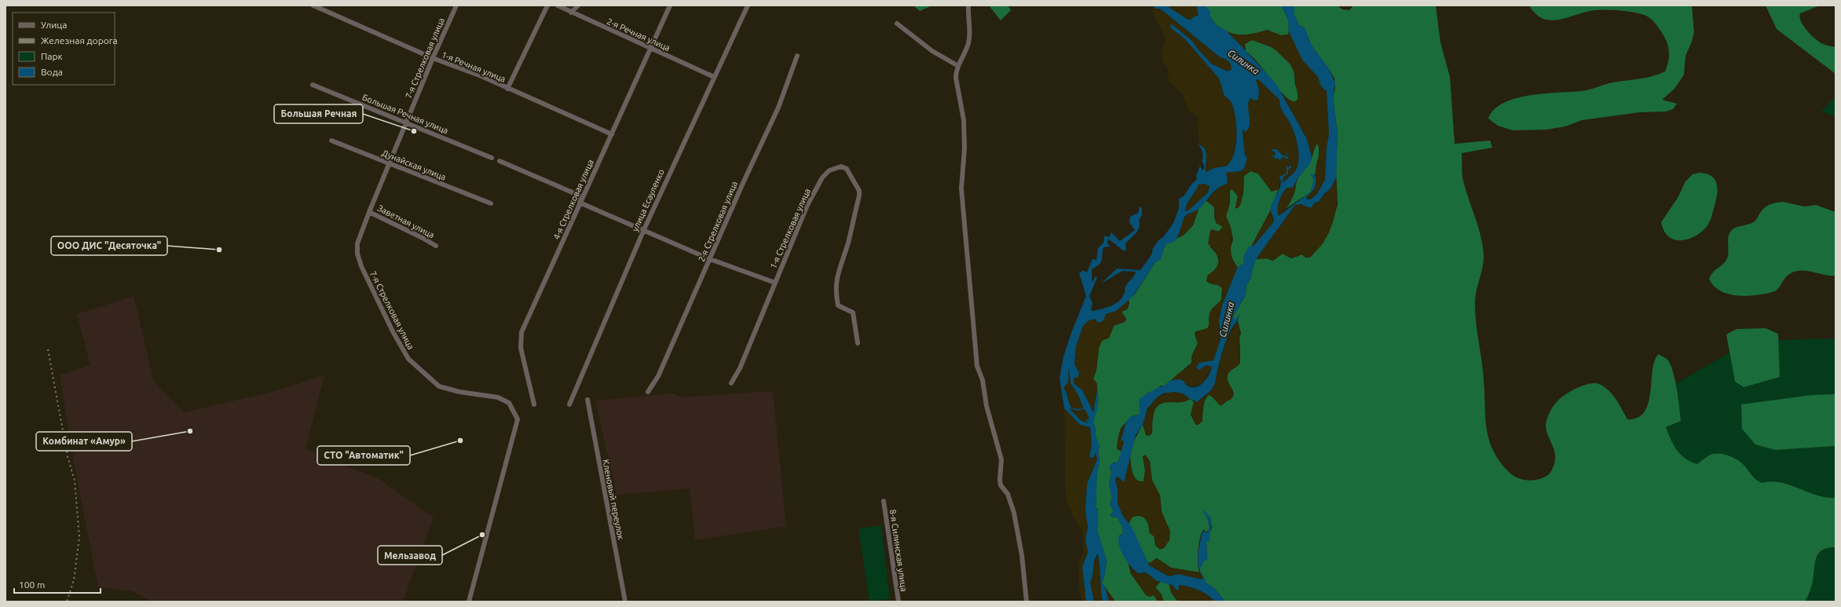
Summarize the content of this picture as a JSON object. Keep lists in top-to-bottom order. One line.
{"streets":{"street":["2-я Речная улица","7-я Стрелковая улица","1-я Речная улица","Большая Речная улица","Дунайская улица","4-я Стрелковая улица","улица Есауленко","Заветная улица","2-я Стрелковая улица","1-я Стрелковая улица","Кленовый переулок","8-я Силинская улица"]},"crossings":[["2-я Речная улица","4-я Стрелковая улица"],["2-я Речная улица","улица Есауленко"],["7-я Стрелковая улица","1-я Речная улица"],["7-я Стрелковая улица","Большая Речная улица"],["7-я Стрелковая улица","Дунайская улица"],["7-я Стрелковая улица","Заветная улица"],["1-я Речная улица","4-я Стрелковая улица"]],"water":["Силинка"],"places":["Большая Речная","ООО ДИС \"Десяточка\"","Комбинат «Амур»","СТО \"Автоматик\"","Мельзавод"],"legend":["Улица","Железная дорога","Парк","Вода"],"scale_bar":"100 m"}
